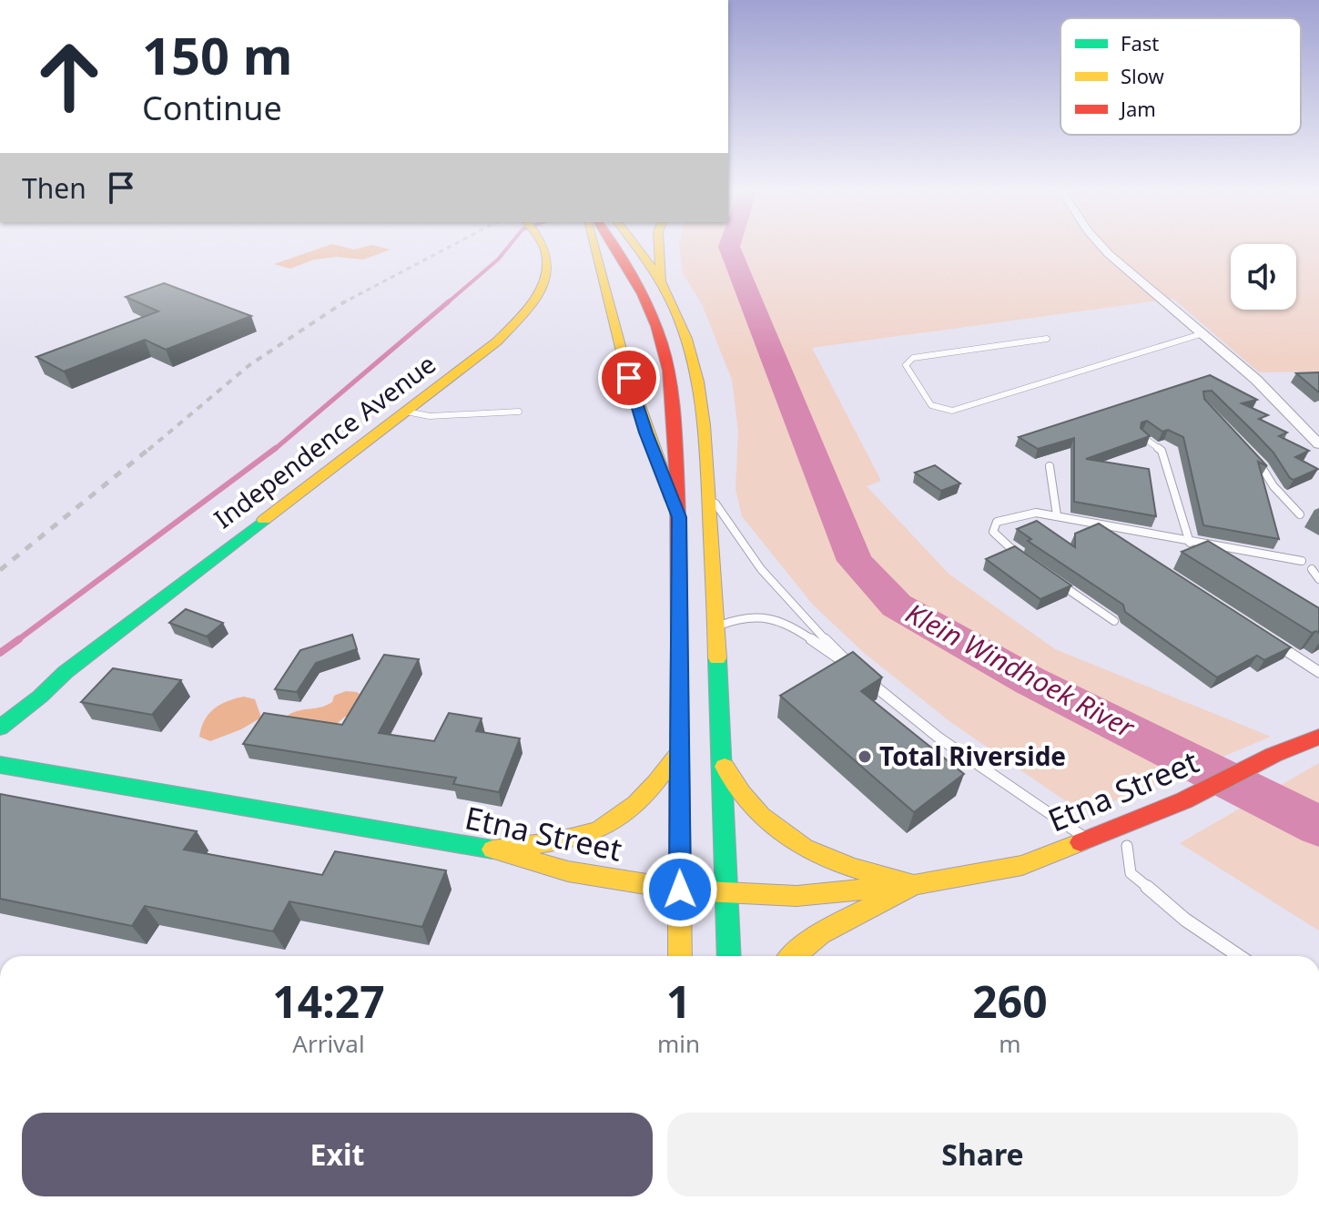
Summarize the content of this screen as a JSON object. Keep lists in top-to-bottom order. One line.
{"streets":{"main road":["Independence Avenue","Etna Street"]},"water":["Klein Windhoek River"],"places":["Total Riverside"],"legend":["Fast","Slow","Jam"],"page":{"turn":["150 m","Continue"],"then":"Then","eta":["14:27","Arrival","1","min","260","m"],"buttons":["Exit","Share"]}}
